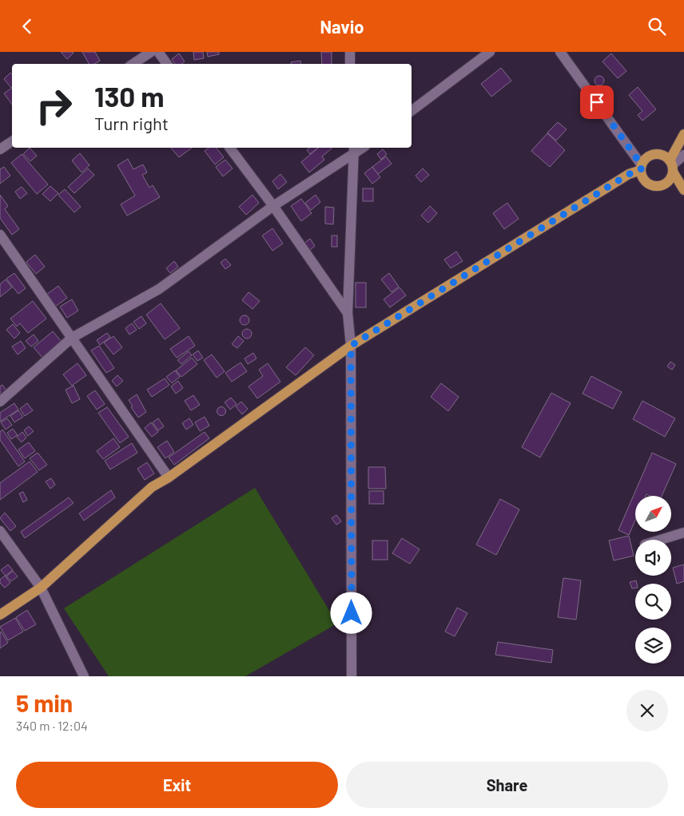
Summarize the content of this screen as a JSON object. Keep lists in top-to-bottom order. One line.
{"north":"top right","page":{"header":"Navio","turn":["130 m","Turn right"],"heading":["5 min","340 m · 12:04"],"buttons":["Exit","Share"]}}
